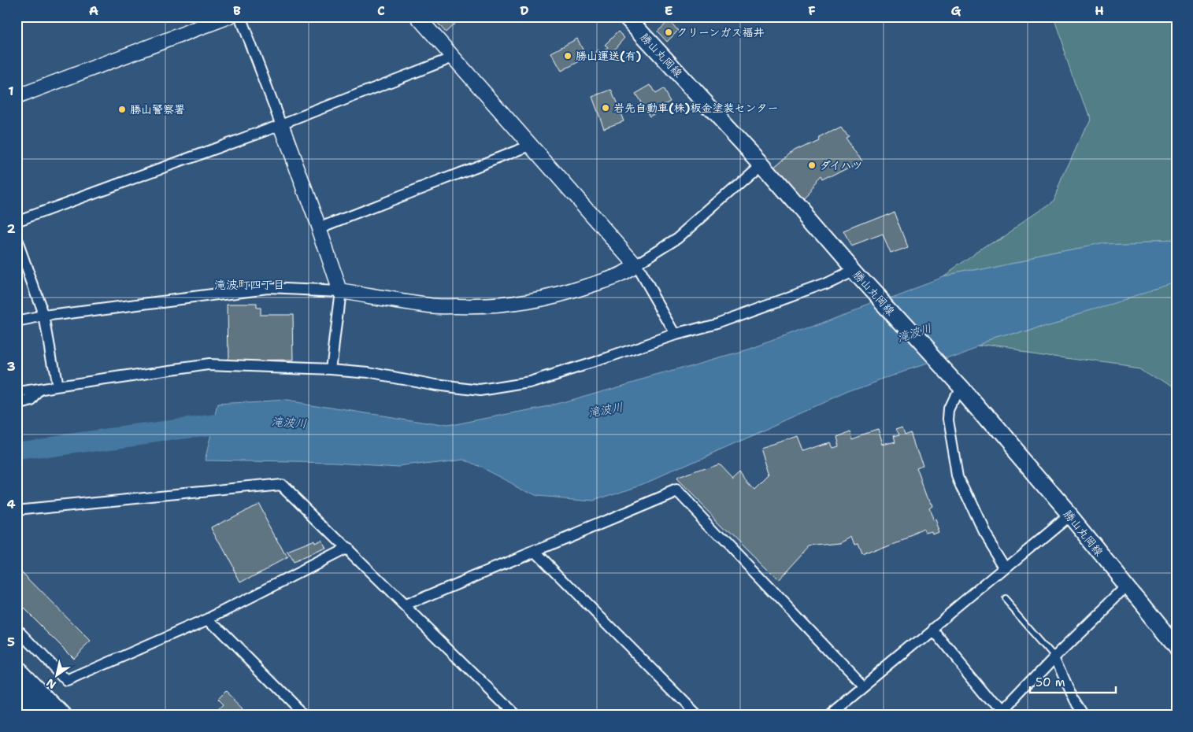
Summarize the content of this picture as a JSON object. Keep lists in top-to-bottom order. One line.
{"streets":{"main road":["勝山丸岡線"]},"districts":["滝波町四丁目"],"water":["滝波川"],"places":["クリーンガス福井","勝山運送(有)","岩先自動車(株)板金塗装センター","勝山警察署","ダイハツ"],"scale_bar":"50 m","north":"bottom left","grid":{"columns":["A","B","C","D","E","F","G","H"],"rows":["1","2","3","4","5"]}}
